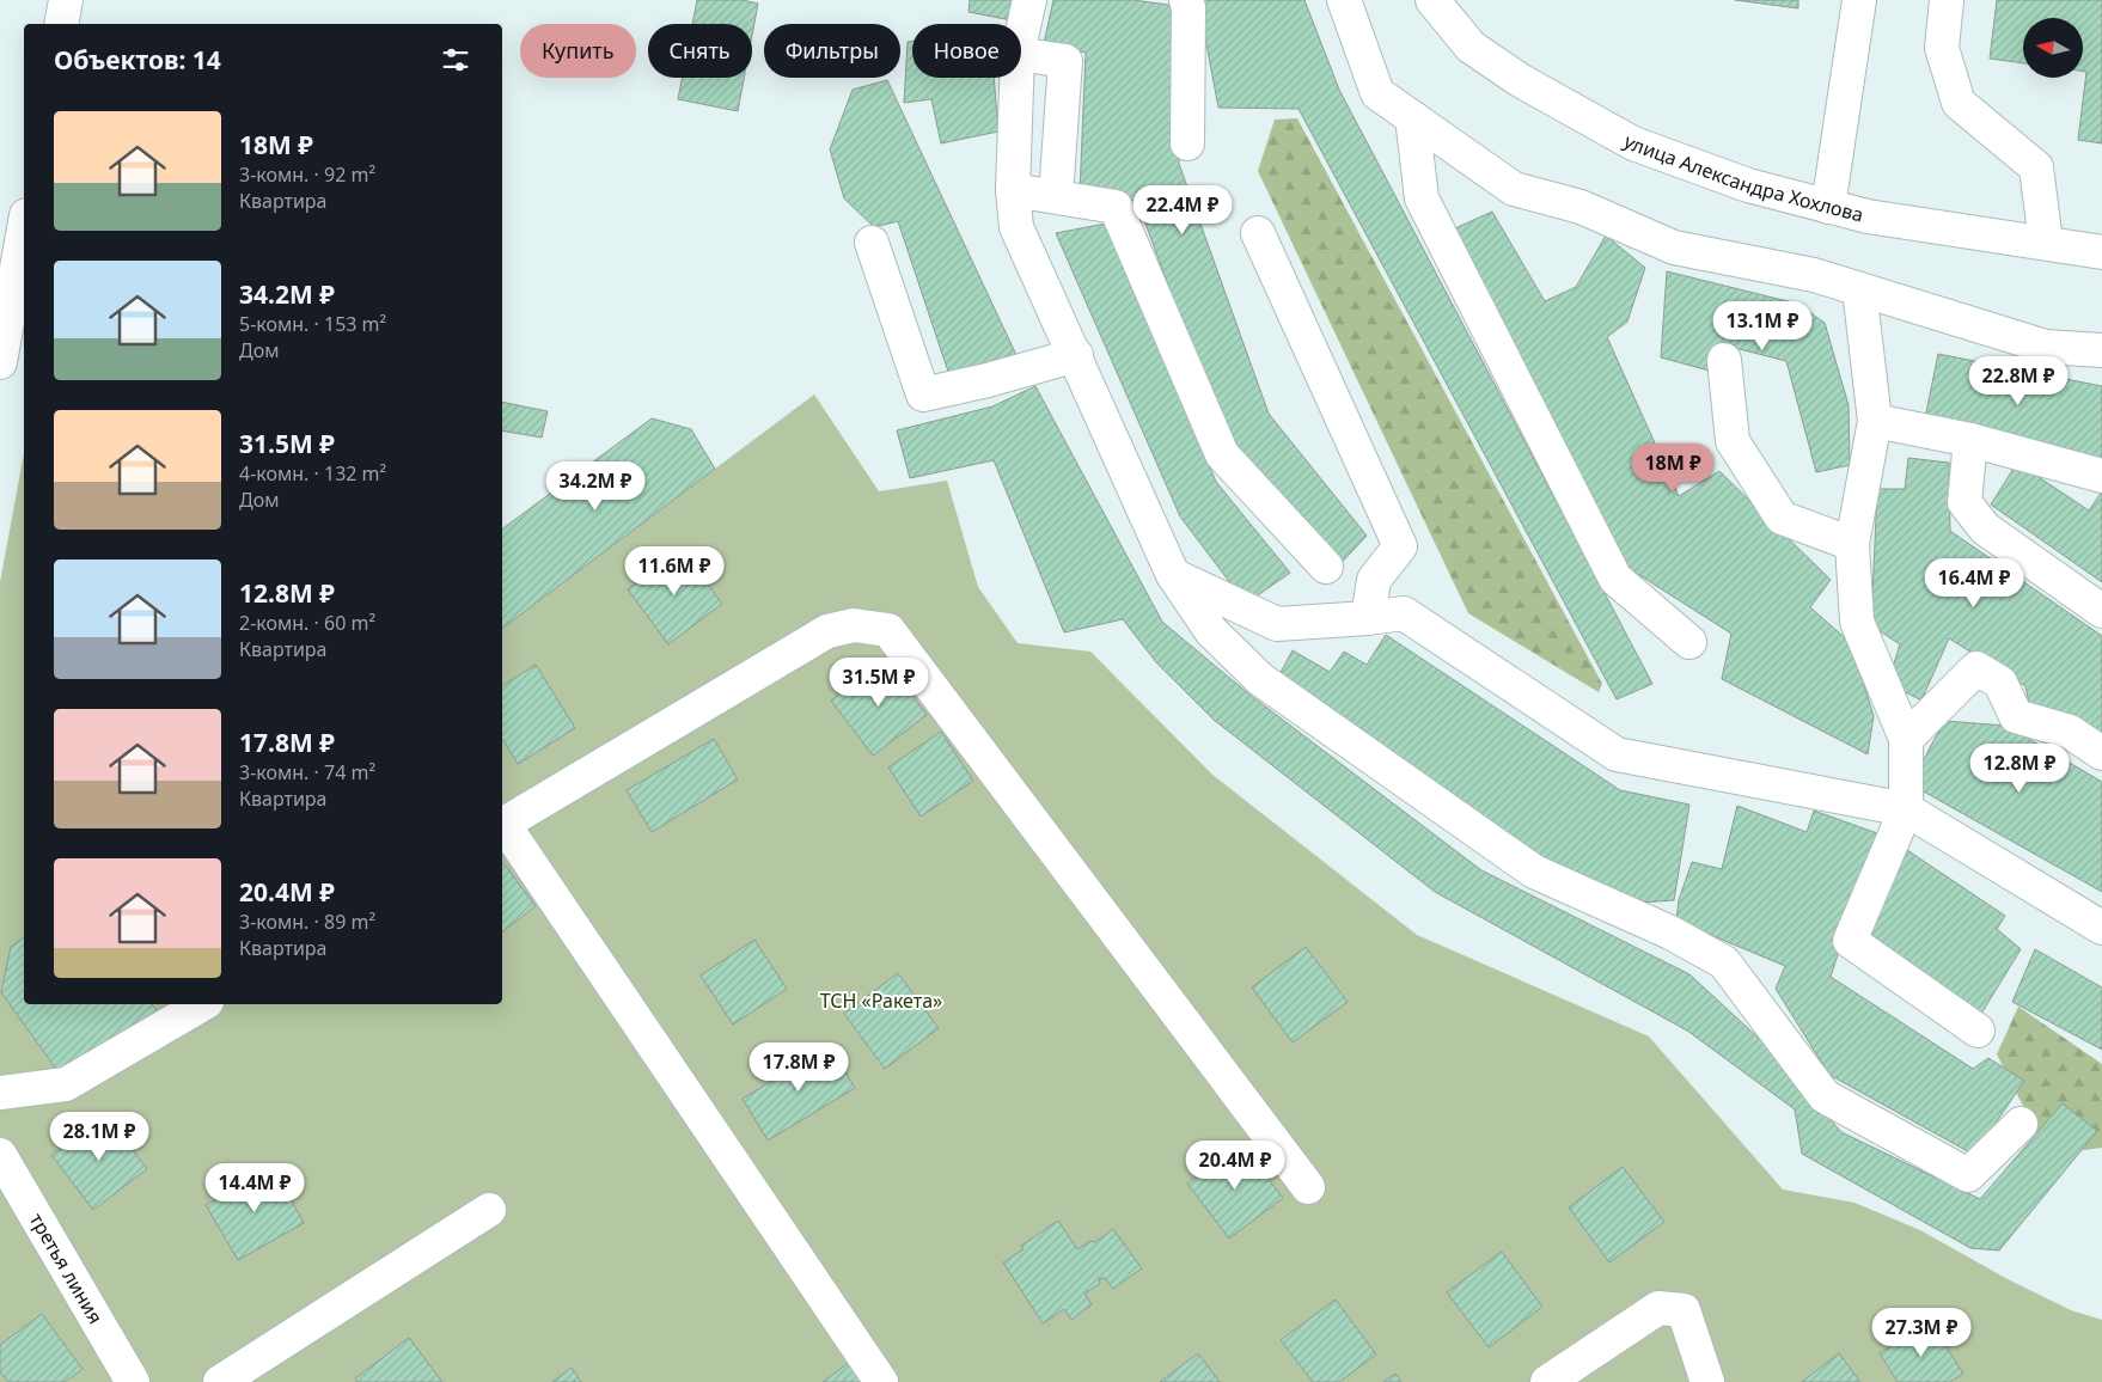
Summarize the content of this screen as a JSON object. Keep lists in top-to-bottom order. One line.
{"streets":{"street":["улица Александра Хохлова","третья линия"]},"parks":["ТСН «Ракета»"],"north":"left","page":{"chip":["Купить","Снять","Фильтры","Новое"],"heading":"Объектов: 14","list":[{"name":"18M ₽","note":"3-комн. · 92 m² · Квартира"},{"name":"34.2M ₽","note":"5-комн. · 153 m² · Дом"},{"name":"31.5M ₽","note":"4-комн. · 132 m² · Дом"},{"name":"12.8M ₽","note":"2-комн. · 60 m² · Квартира"},{"name":"17.8M ₽","note":"3-комн. · 74 m² · Квартира"},{"name":"20.4M ₽","note":"3-комн. · 89 m² · Квартира"}],"price":["22.4M ₽","13.1M ₽","22.8M ₽","18M ₽","34.2M ₽","11.6M ₽","16.4M ₽","31.5M ₽","12.8M ₽","17.8M ₽","28.1M ₽","20.4M ₽","14.4M ₽","27.3M ₽"]}}
